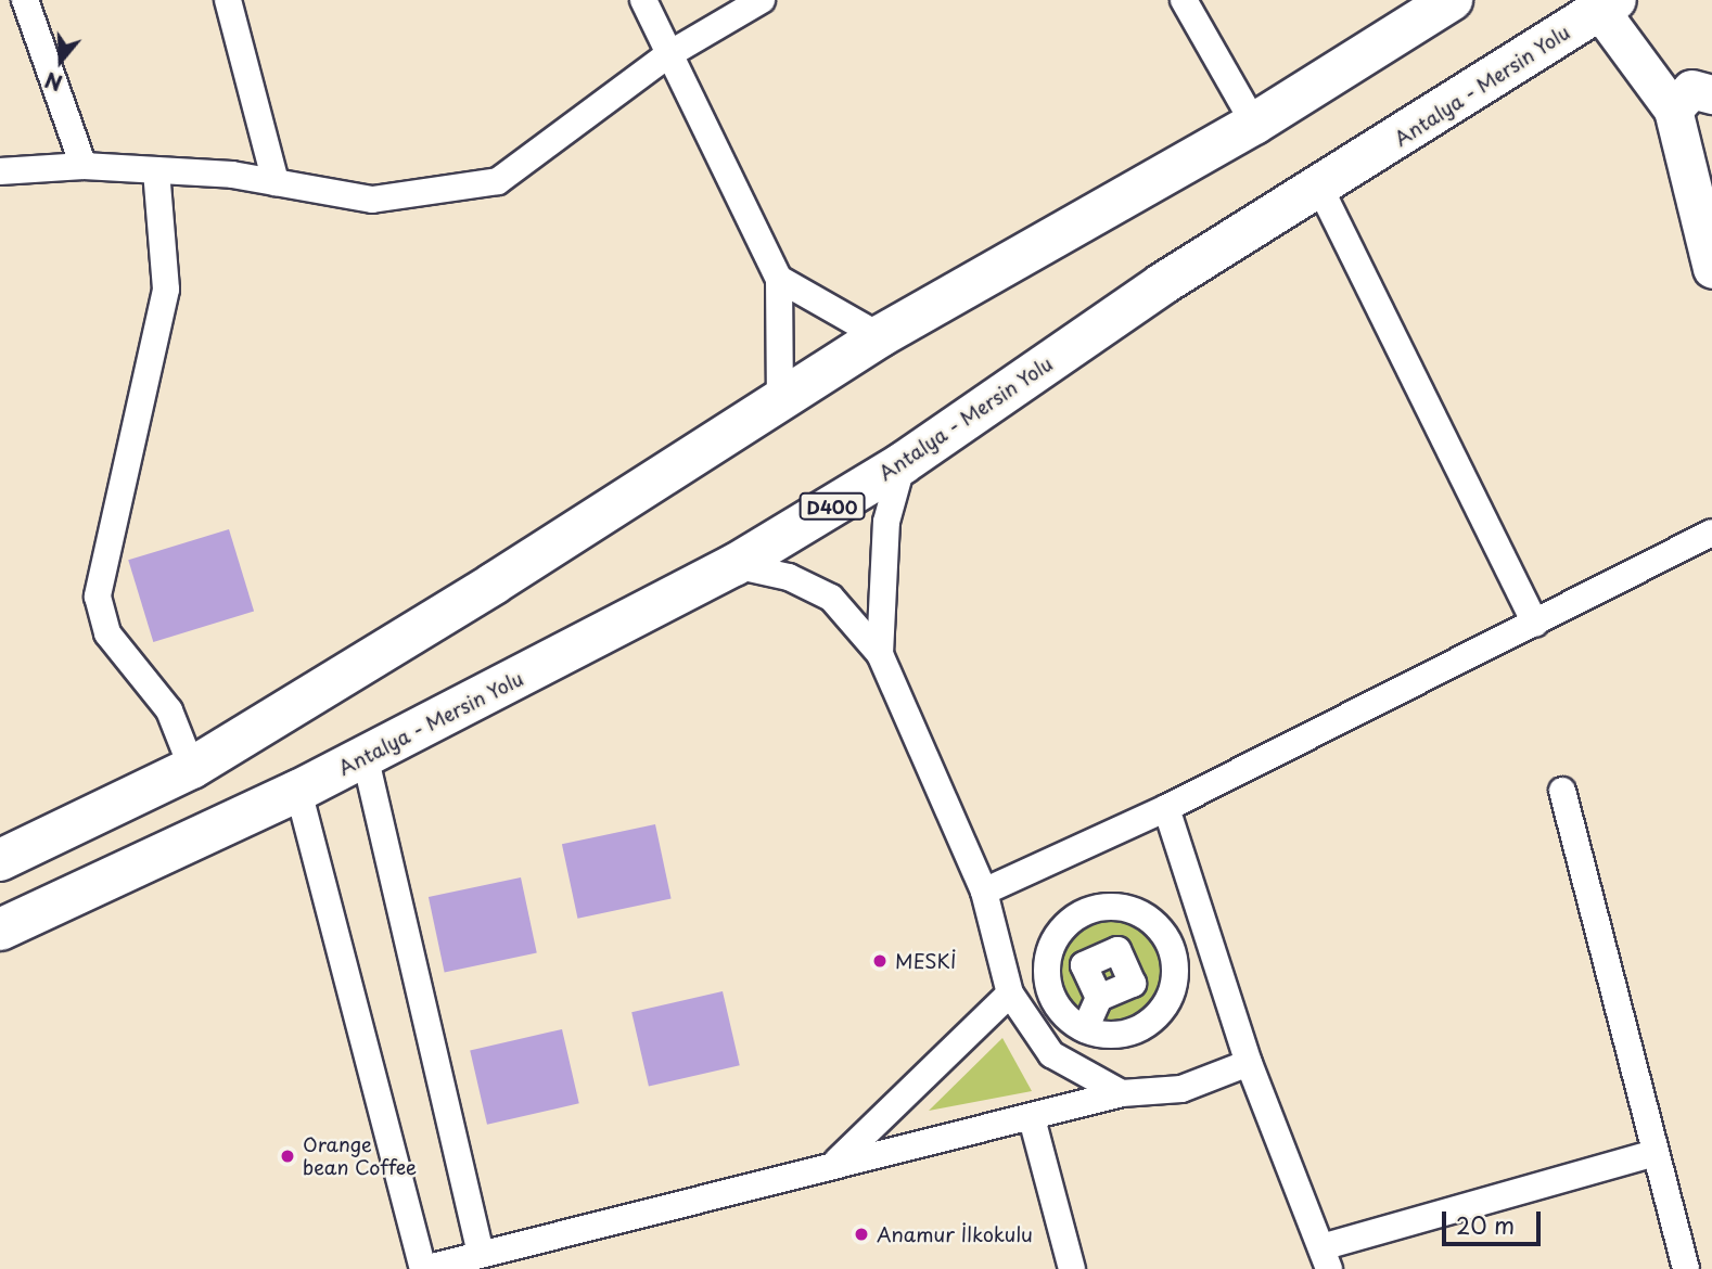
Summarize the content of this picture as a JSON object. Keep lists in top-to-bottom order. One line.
{"streets":{"highway":["Antalya - Mersin Yolu","D400"]},"places":["MESKİ","Orange bean Coffee","Anamur İlkokulu"],"scale_bar":"20 m","north":"bottom"}
